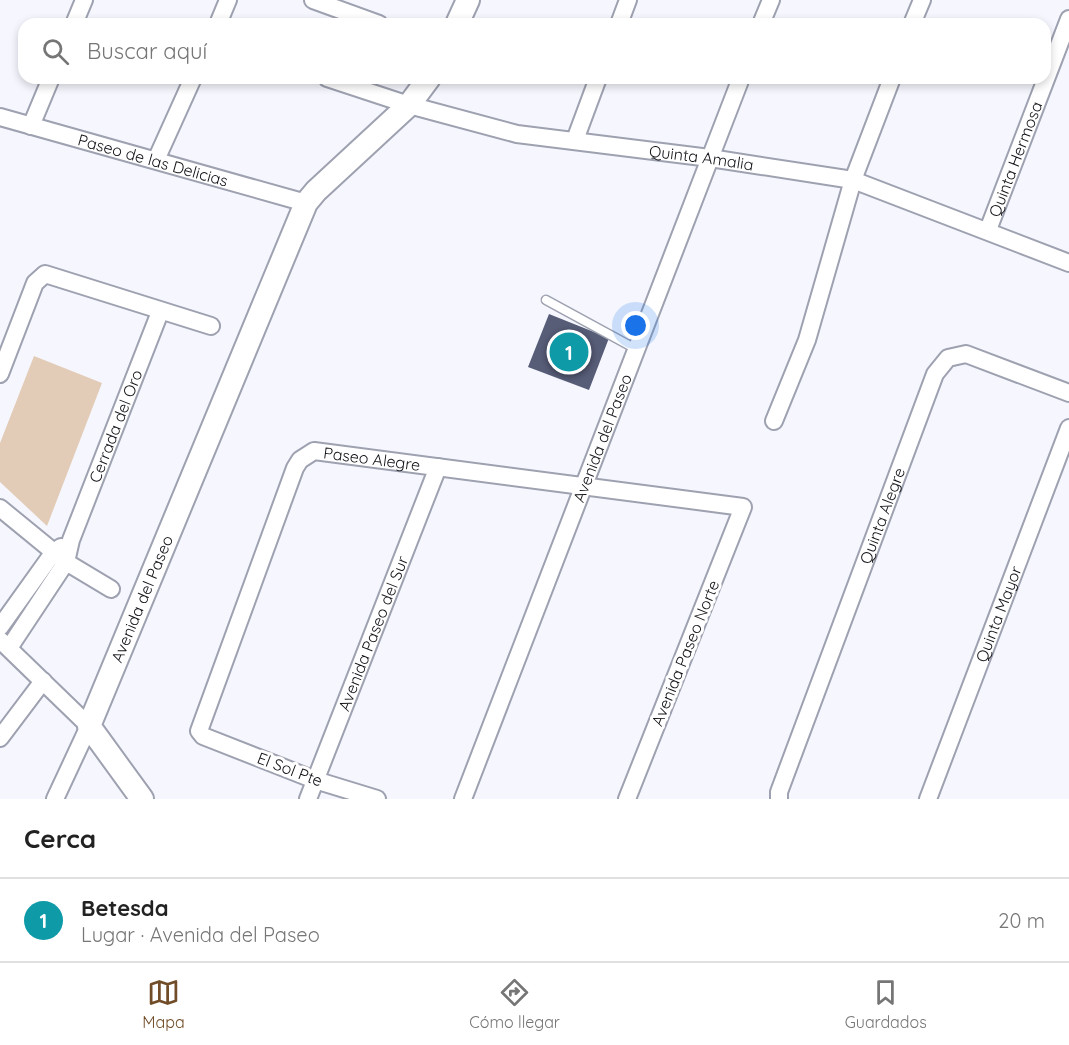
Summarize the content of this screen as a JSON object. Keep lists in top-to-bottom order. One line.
{"streets":{"street":["Quinta Amalia","Quinta Hermosa","Paseo de las Delicias","Cerrada del Oro","Avenida del Paseo","Paseo Alegre","Quinta Alegre","Quinta Mayor","Avenida Paseo del Sur","Avenida Paseo Norte","El Sol Pte"]},"crossings":[["Quinta Amalia","Quinta Hermosa"],["Quinta Amalia","Avenida del Paseo"],["Paseo de las Delicias","Avenida del Paseo"],["Avenida del Paseo","Paseo Alegre"],["Paseo Alegre","Avenida Paseo del Sur"],["Paseo Alegre","Avenida Paseo Norte"],["Paseo Alegre","El Sol Pte"],["Avenida Paseo del Sur","El Sol Pte"]],"page":{"search":"Buscar aquí","pins":"1","heading":"Cerca","list":[{"mark":"1","name":"Betesda","note":"Lugar · Avenida del Paseo","value":"20 m"}],"nav":["Mapa","Cómo llegar","Guardados"]}}
